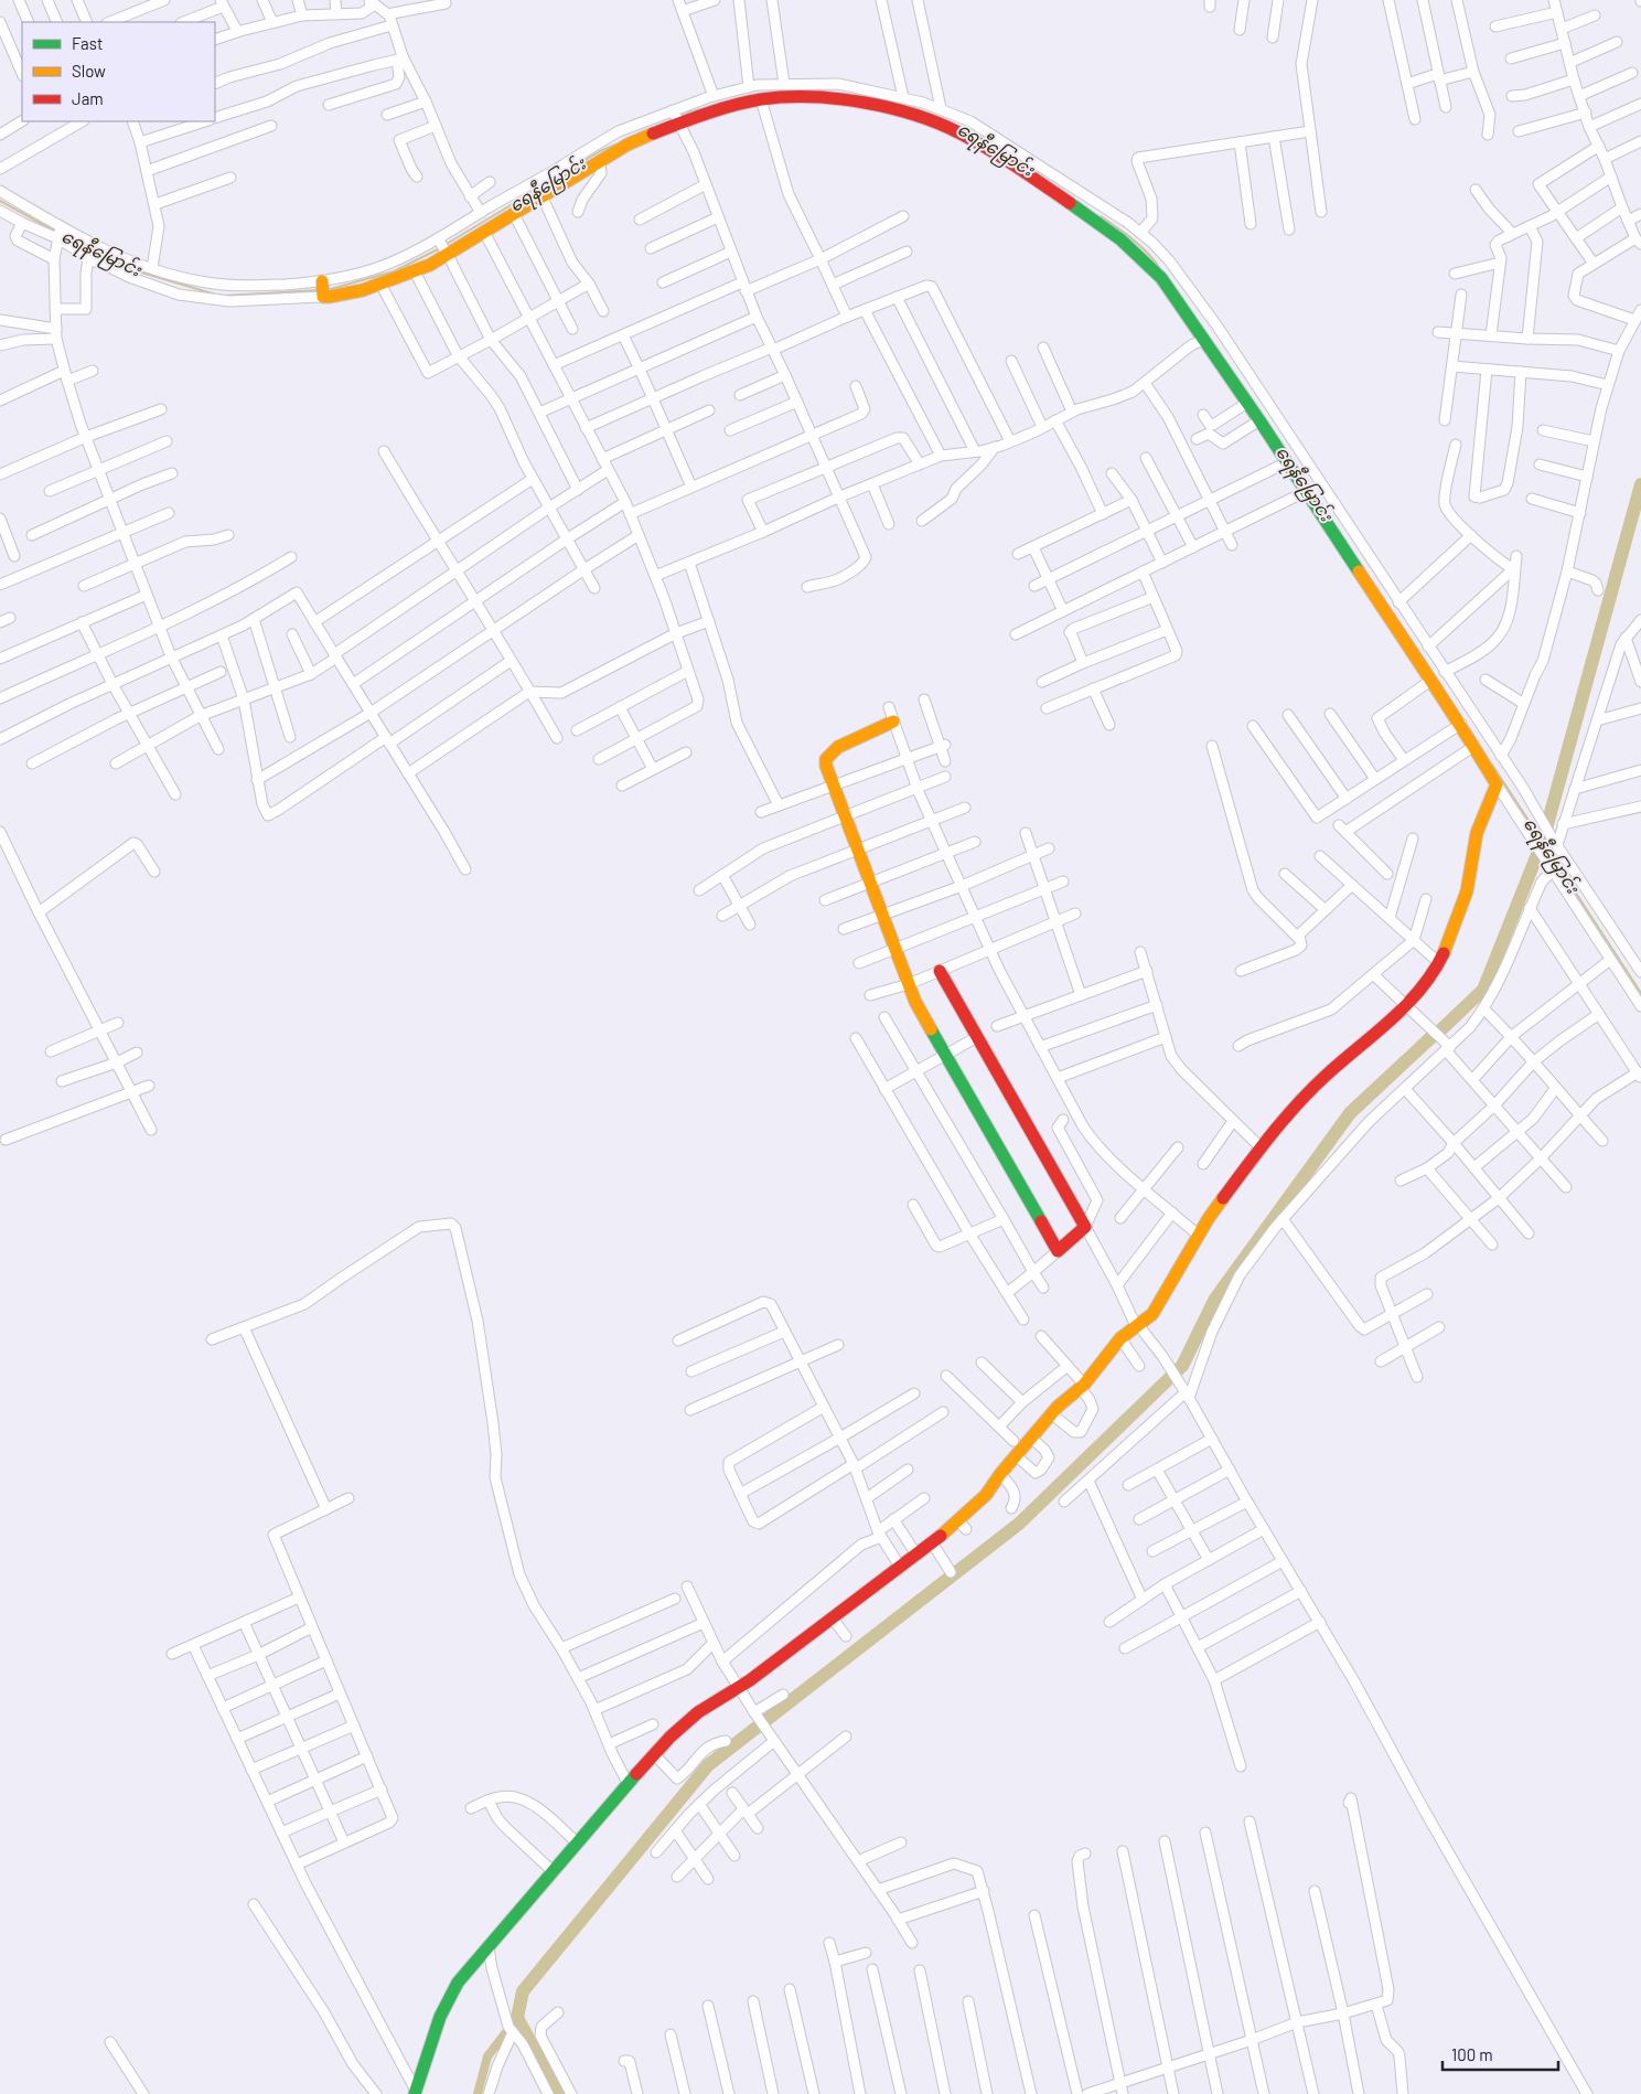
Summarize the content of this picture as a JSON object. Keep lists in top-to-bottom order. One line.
{"water":["ရေနီမြောင်း"],"legend":["Fast","Slow","Jam"],"scale_bar":"100 m"}
